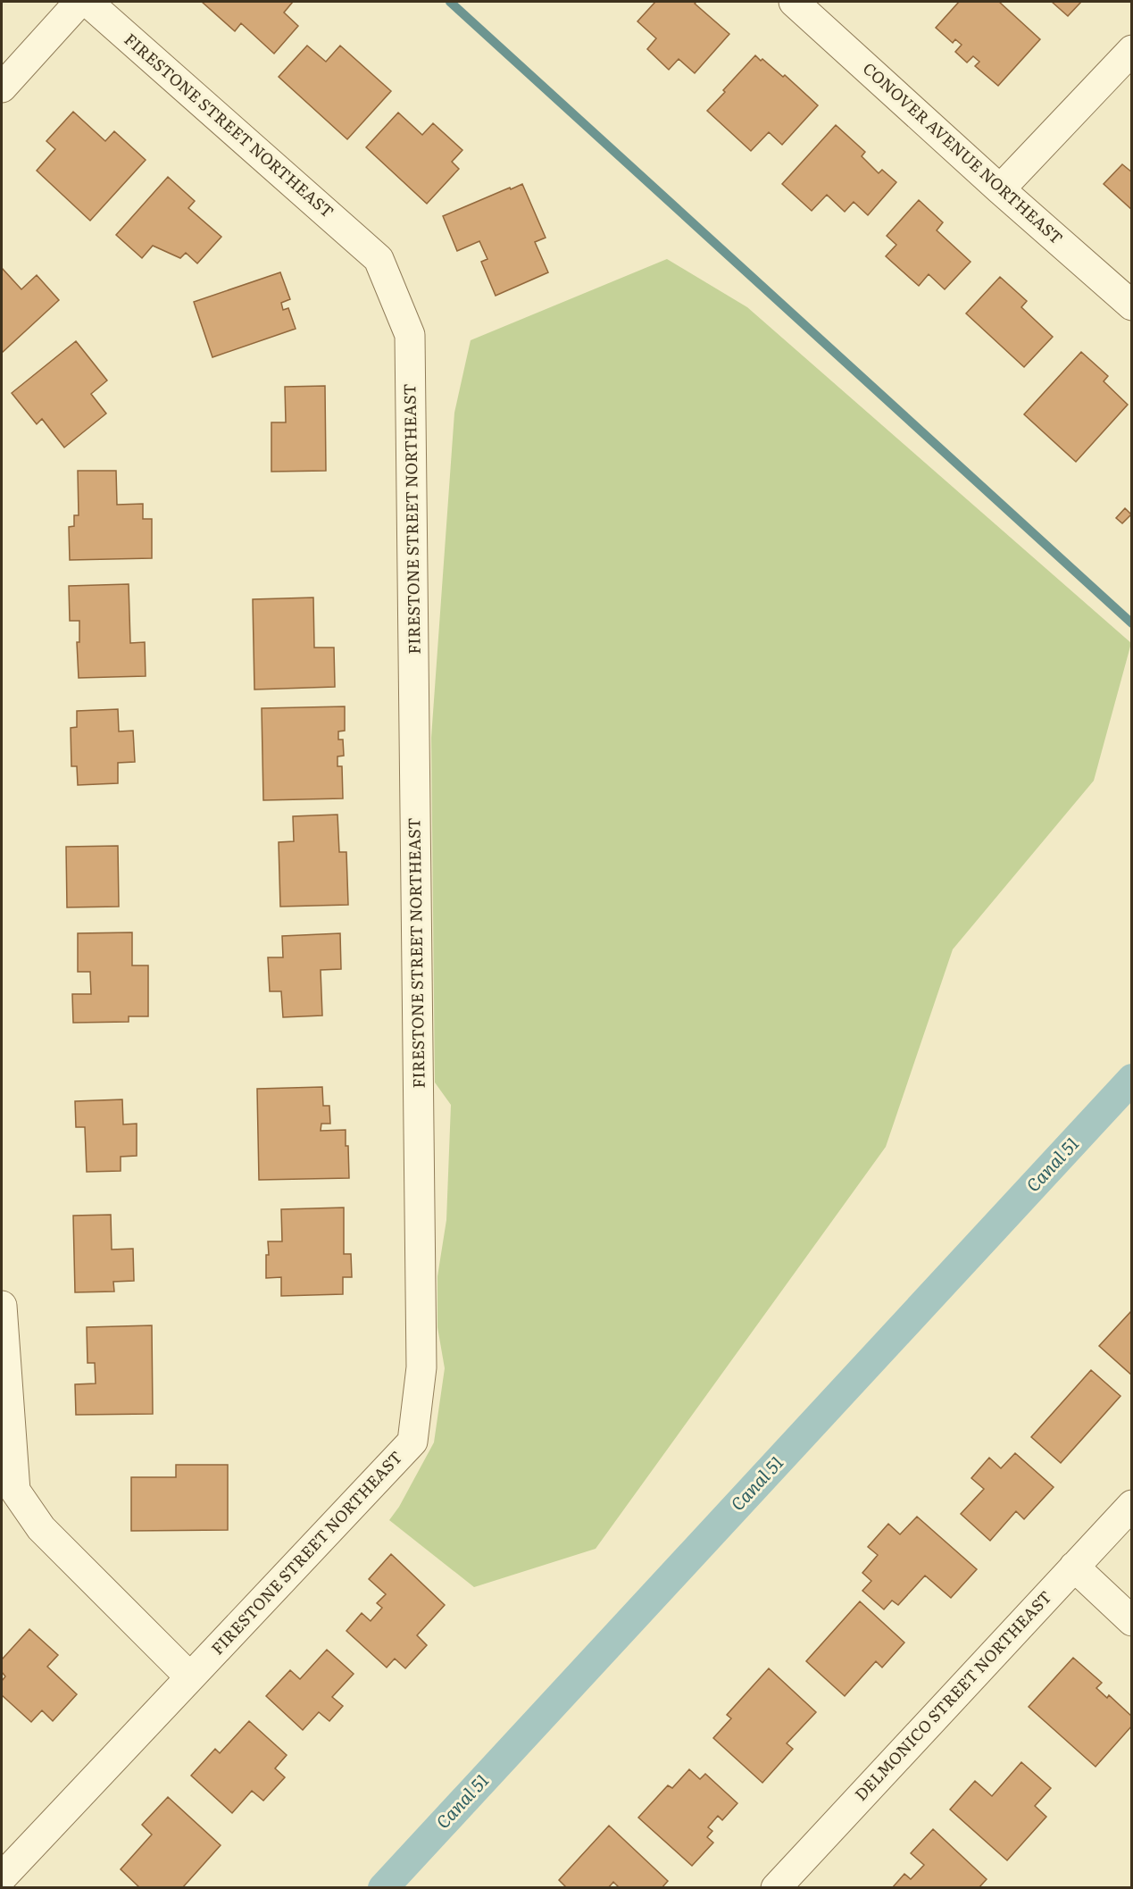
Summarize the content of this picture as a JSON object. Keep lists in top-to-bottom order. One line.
{"streets":{"street":["FIRESTONE STREET NORTHEAST","CONOVER AVENUE NORTHEAST","DELMONICO STREET NORTHEAST"]},"water":["Canal 51"]}
